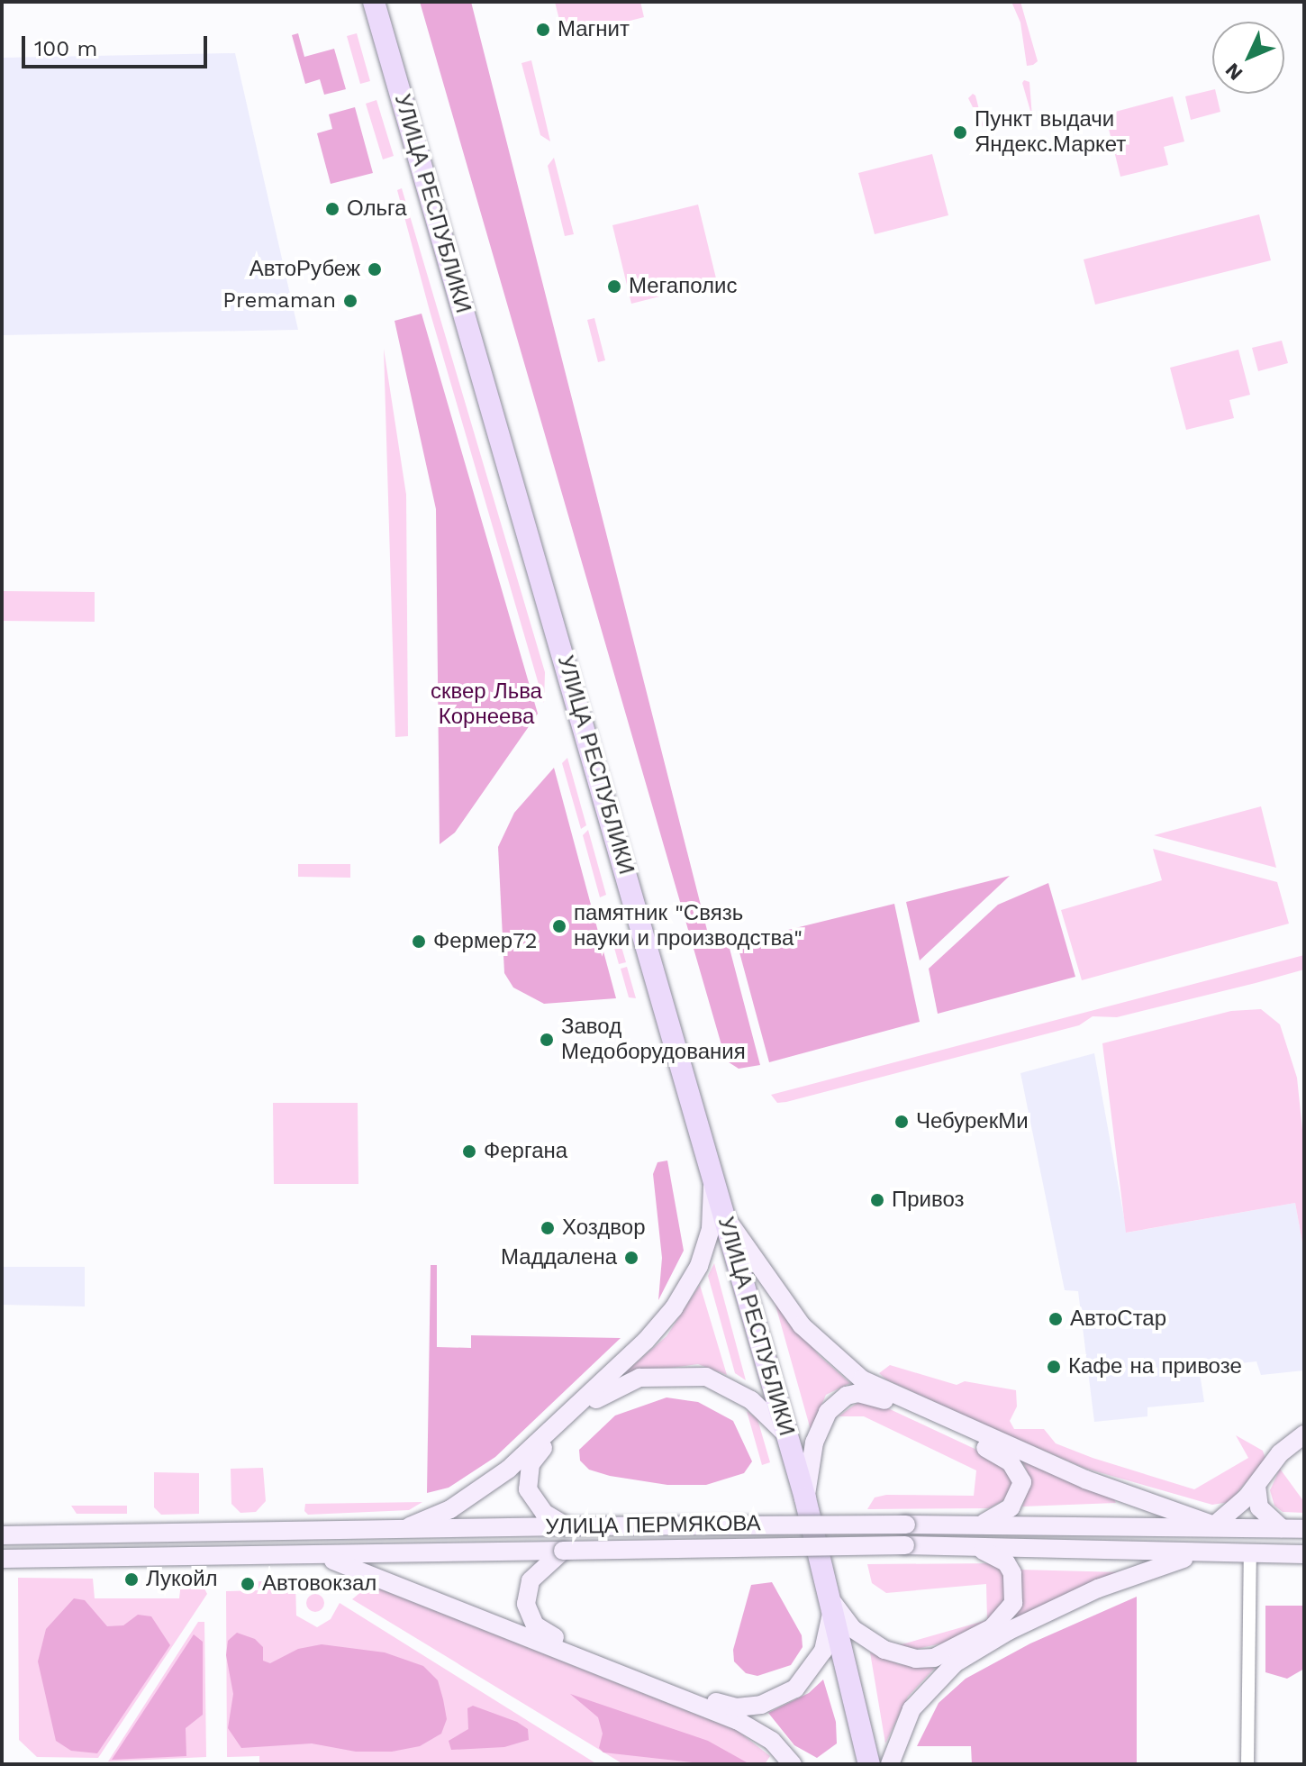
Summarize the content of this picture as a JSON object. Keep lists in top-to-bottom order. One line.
{"streets":{"main road":["УЛИЦА РЕСПУБЛИКИ","УЛИЦА ПЕРМЯКОВА"]},"parks":["сквер Льва Корнеева"],"places":["Магнит","Пункт выдачи Яндекс.Маркет","Ольга","АвтоРубеж","Мегаполис","Premaman","памятник \"Связь науки и производства\"","Фермер72","Завод Медоборудования","ЧебурекМи","Фергана","Привоз","Хоздвор","Маддалена","АвтоСтар","Кафе на привозе","Лукойл","Автовокзал"],"scale_bar":"100 m","north":"bottom left"}
